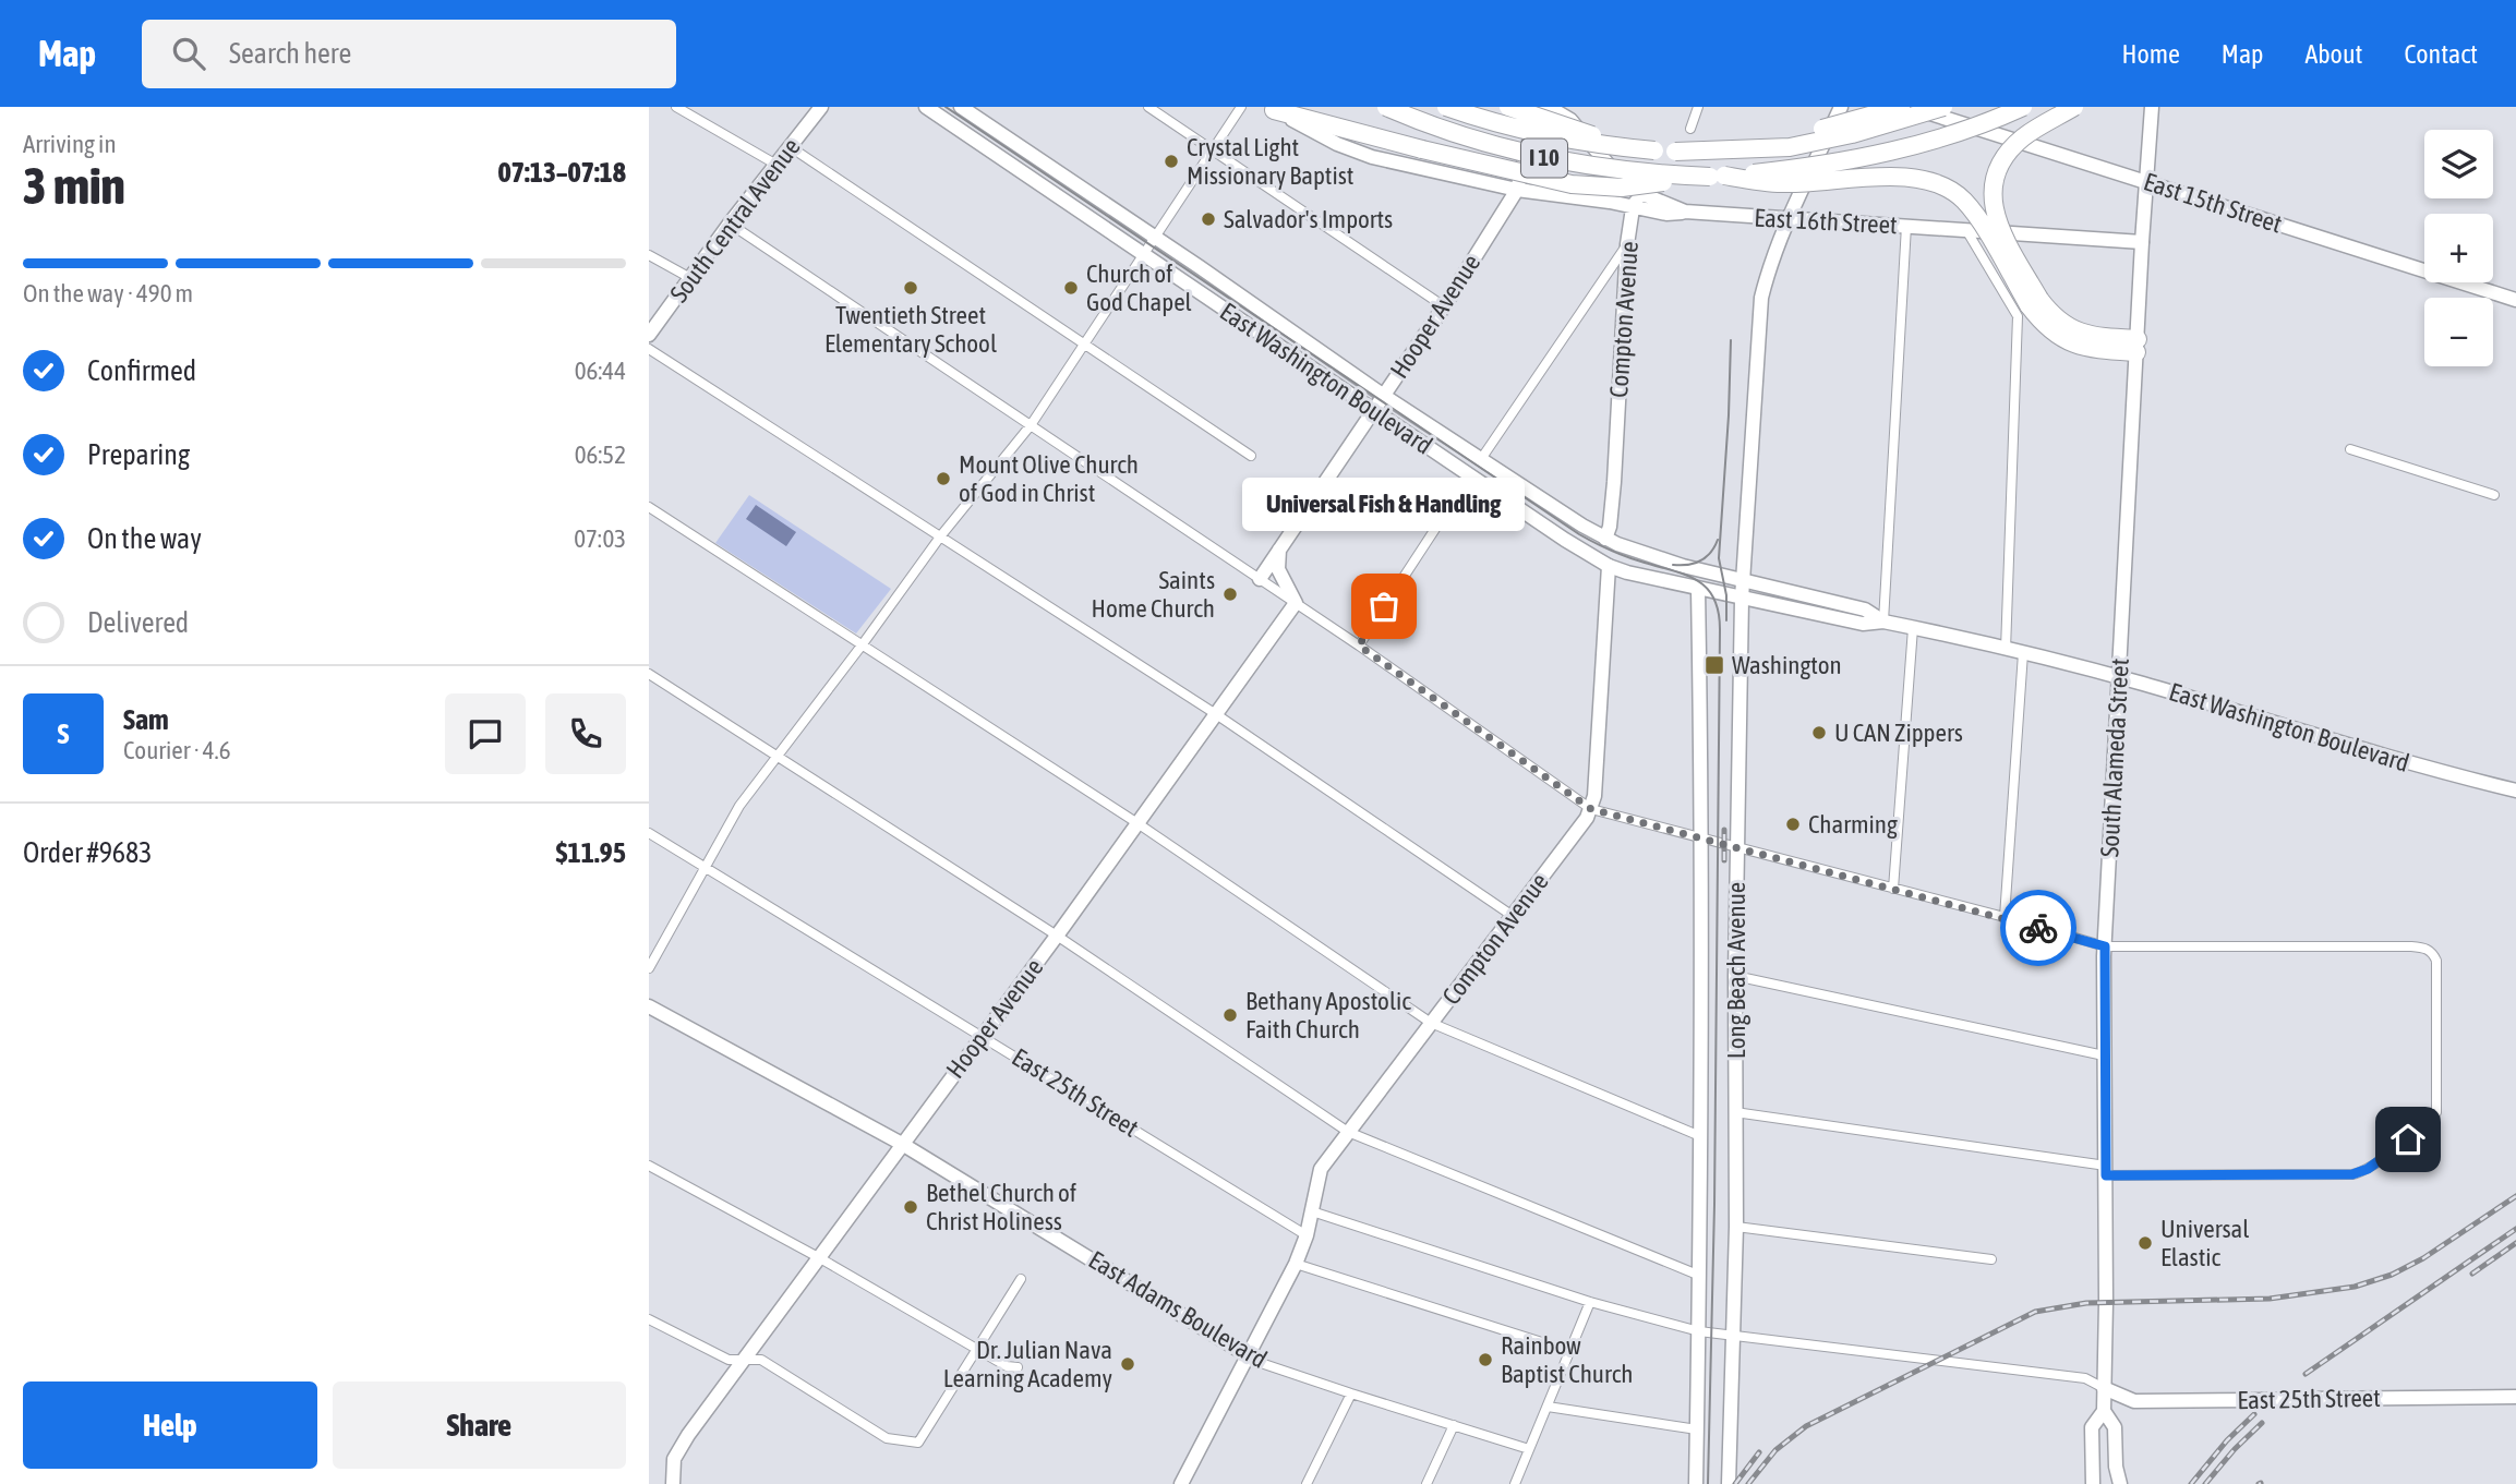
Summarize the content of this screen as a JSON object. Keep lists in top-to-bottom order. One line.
{"streets":{"highway":["I 10"],"main road":["East 15th Street","South Central Avenue","East 16th Street","Hooper Avenue","Compton Avenue","East Washington Boulevard","South Alameda Street","Long Beach Avenue","East 25th Street","East Adams Boulevard"]},"crossings":[["East 15th Street","South Alameda Street"],["East 16th Street","Compton Avenue"],["East 16th Street","South Alameda Street"],["East 16th Street","Long Beach Avenue"],["Hooper Avenue","East Washington Boulevard"],["Hooper Avenue","East 25th Street"],["Hooper Avenue","East Adams Boulevard"],["Compton Avenue","East Washington Boulevard"],["Compton Avenue","East 25th Street"],["Compton Avenue","East Adams Boulevard"],["East Washington Boulevard","South Alameda Street"],["East Washington Boulevard","Long Beach Avenue"],["South Alameda Street","East 25th Street"]],"places":{"other":["Crystal Light Missionary Baptist","Salvador's Imports","Twentieth Street Elementary School","Church of God Chapel","Mount Olive Church of God in Christ","Saints Home Church","Universal Fish & Handling","U CAN Zippers","Charming","Bethany Apostolic Faith Church","Bethel Church of Christ Holiness","Universal Elastic","Rainbow Baptist Church","Dr. Julian Nava Learning Academy"],"transit":["Washington"]},"page":{"header":"Map","search":"Search here","nav":["Home","Map","About","Contact"],"heading":["3 min","Arriving in","07:13–07:18"],"panel":["Sam","Courier · 4.6","Order #9683","$11.95"],"map_buttons":["+","−"],"bar":"On the way · 490 m","list":[["Confirmed","06:44"],["Preparing","06:52"],["On the way","07:03"],"Delivered"],"bubble":"Universal Fish & Handling","round":"S","buttons":["Help","Share"]}}
